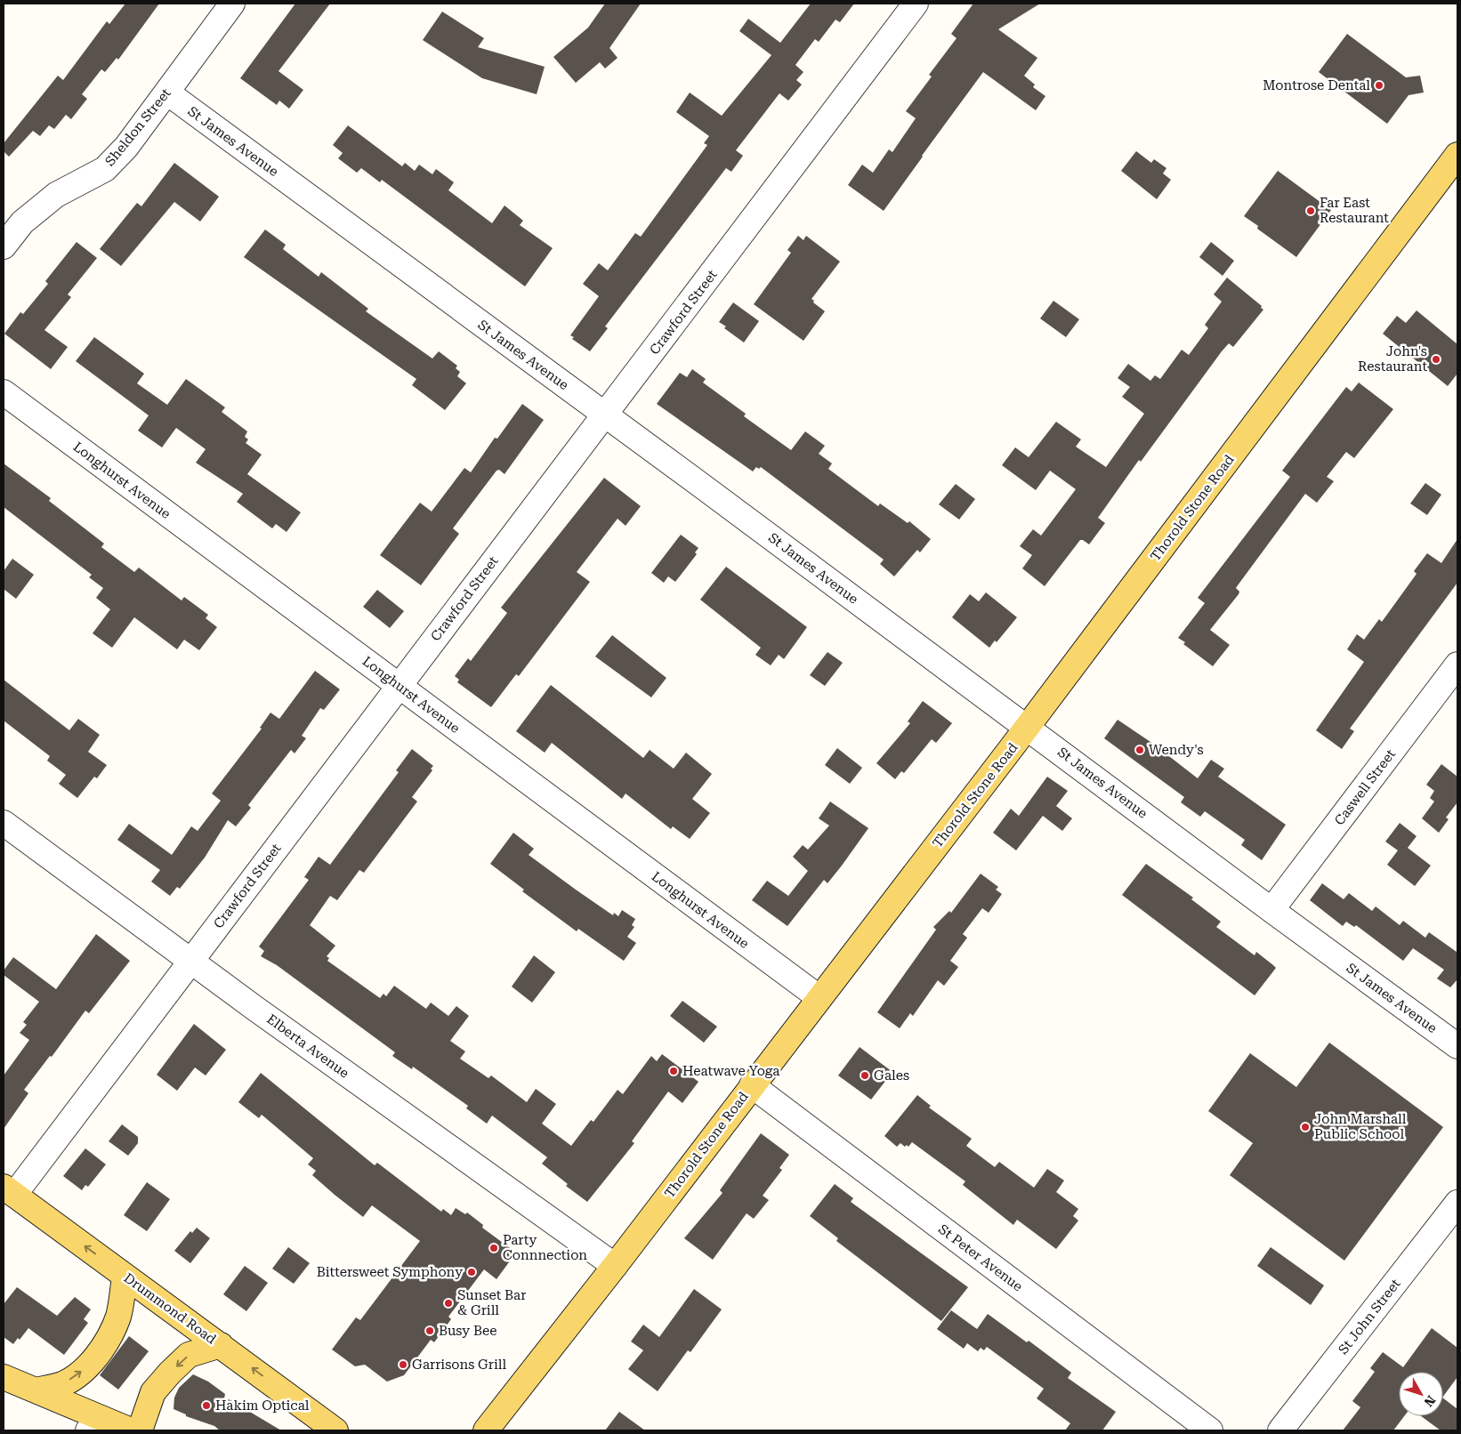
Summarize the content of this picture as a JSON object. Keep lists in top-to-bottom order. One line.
{"streets":{"main road":["Thorold Stone Road","Drummond Road"],"street":["Sheldon Street","St James Avenue","Crawford Street","Longhurst Avenue","Caswell Street","Elberta Avenue","St Peter Avenue","St John Street"]},"crossings":[["Sheldon Street","St James Avenue"],["St James Avenue","Crawford Street"],["St James Avenue","Thorold Stone Road"],["St James Avenue","Caswell Street"],["Crawford Street","Longhurst Avenue"],["Crawford Street","Elberta Avenue"],["Crawford Street","Drummond Road"],["Longhurst Avenue","Thorold Stone Road"],["Thorold Stone Road","Elberta Avenue"],["Thorold Stone Road","St Peter Avenue"]],"one_way":["Drummond Road"],"places":["Montrose Dental","Far East Restaurant","John's Restaurant","Wendy's","Heatwave Yoga","Gales","John Marshall Public School","Party Connnection","Bittersweet Symphony","Sunset Bar & Grill","Busy Bee","Garrisons Grill","Hakim Optical"],"north":"bottom right"}
